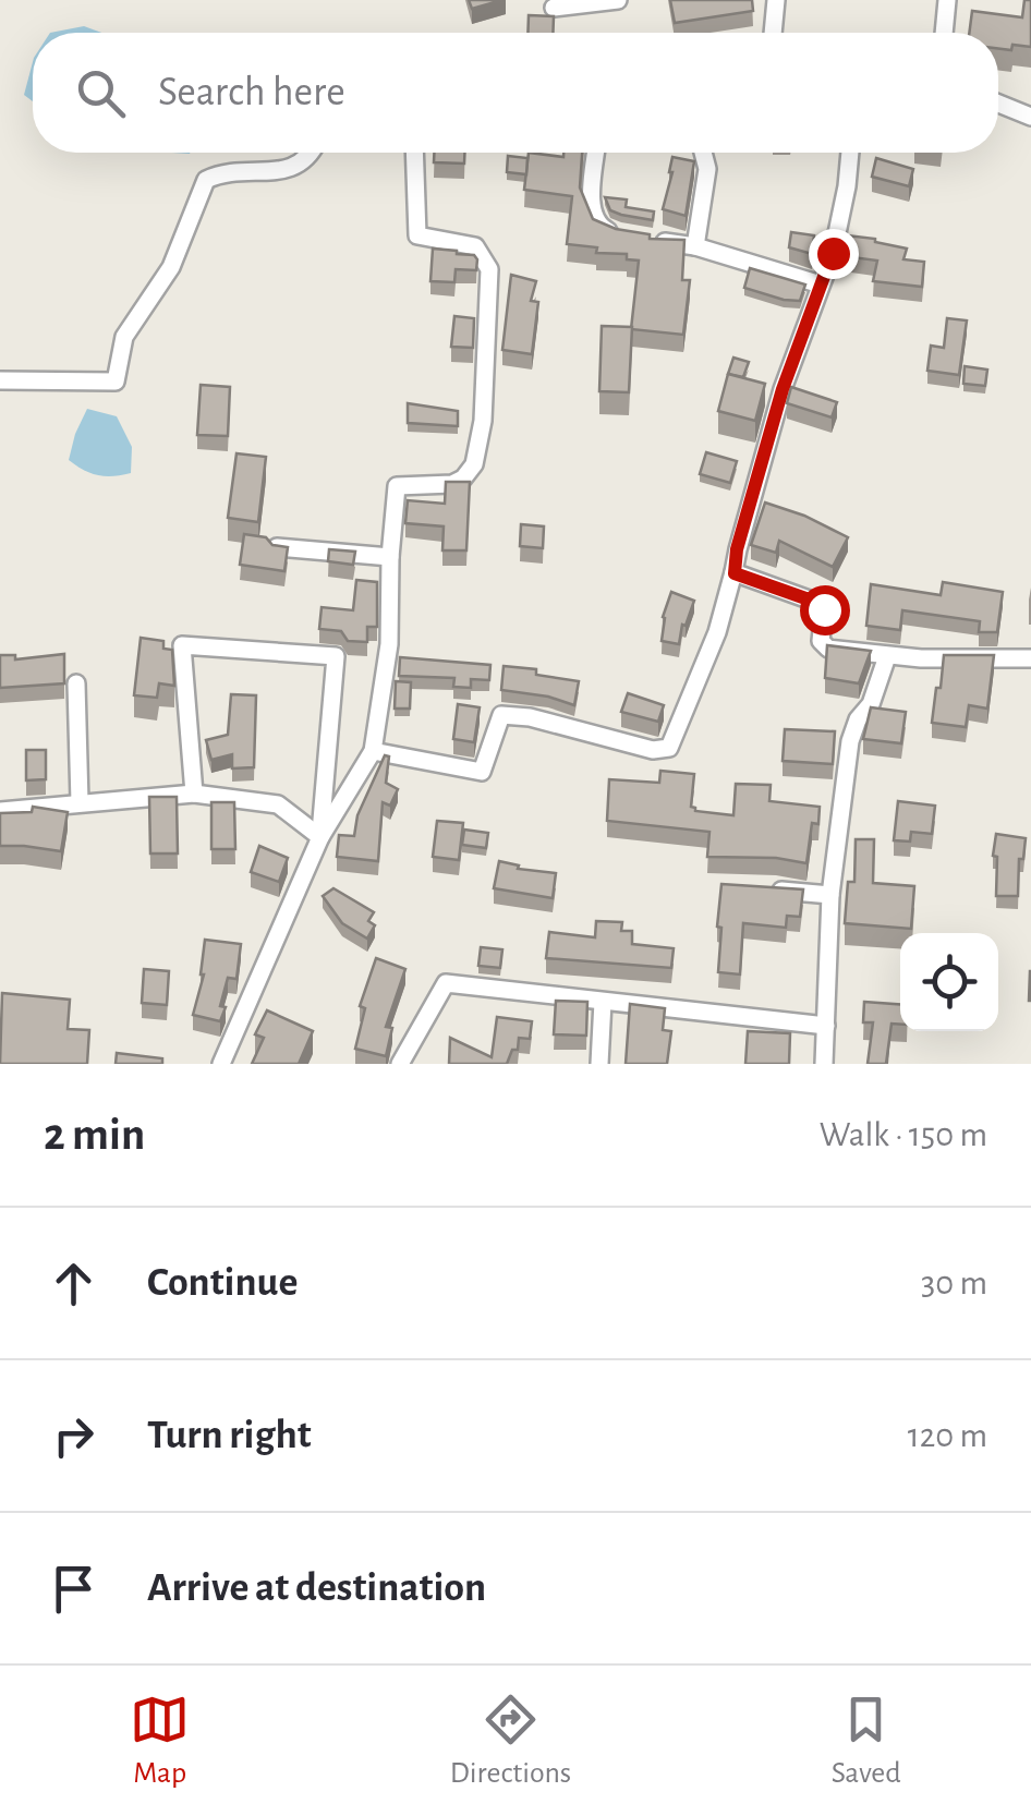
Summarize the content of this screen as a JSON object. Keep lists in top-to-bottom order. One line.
{"page":{"search":"Search here","heading":["2 min","Walk · 150 m"],"list":[["Continue","30 m"],["Turn right","120 m"],"Arrive at destination"],"nav":["Map","Directions","Saved"]}}
